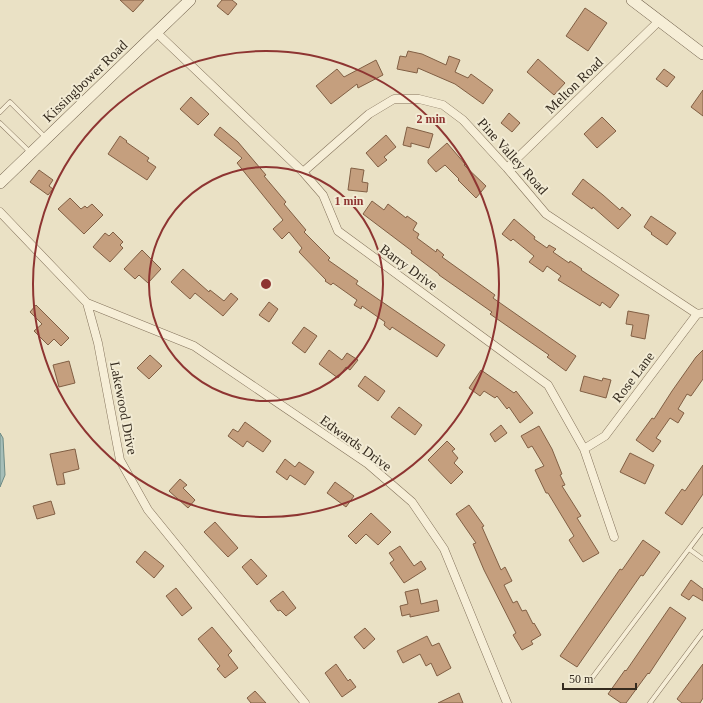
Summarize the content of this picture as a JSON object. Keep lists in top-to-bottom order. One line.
{"streets":{"street":["Kissingbower Road","Melton Road","Pine Valley Road","Barry Drive","Rose Lane","Lakewood Drive","Edwards Drive"]},"crossings":[["Kissingbower Road","Barry Drive"],["Melton Road","Pine Valley Road"],["Pine Valley Road","Barry Drive"],["Pine Valley Road","Rose Lane"],["Barry Drive","Rose Lane"],["Lakewood Drive","Edwards Drive"]],"scale_bar":"50 m","rings":["2 min","1 min"]}
